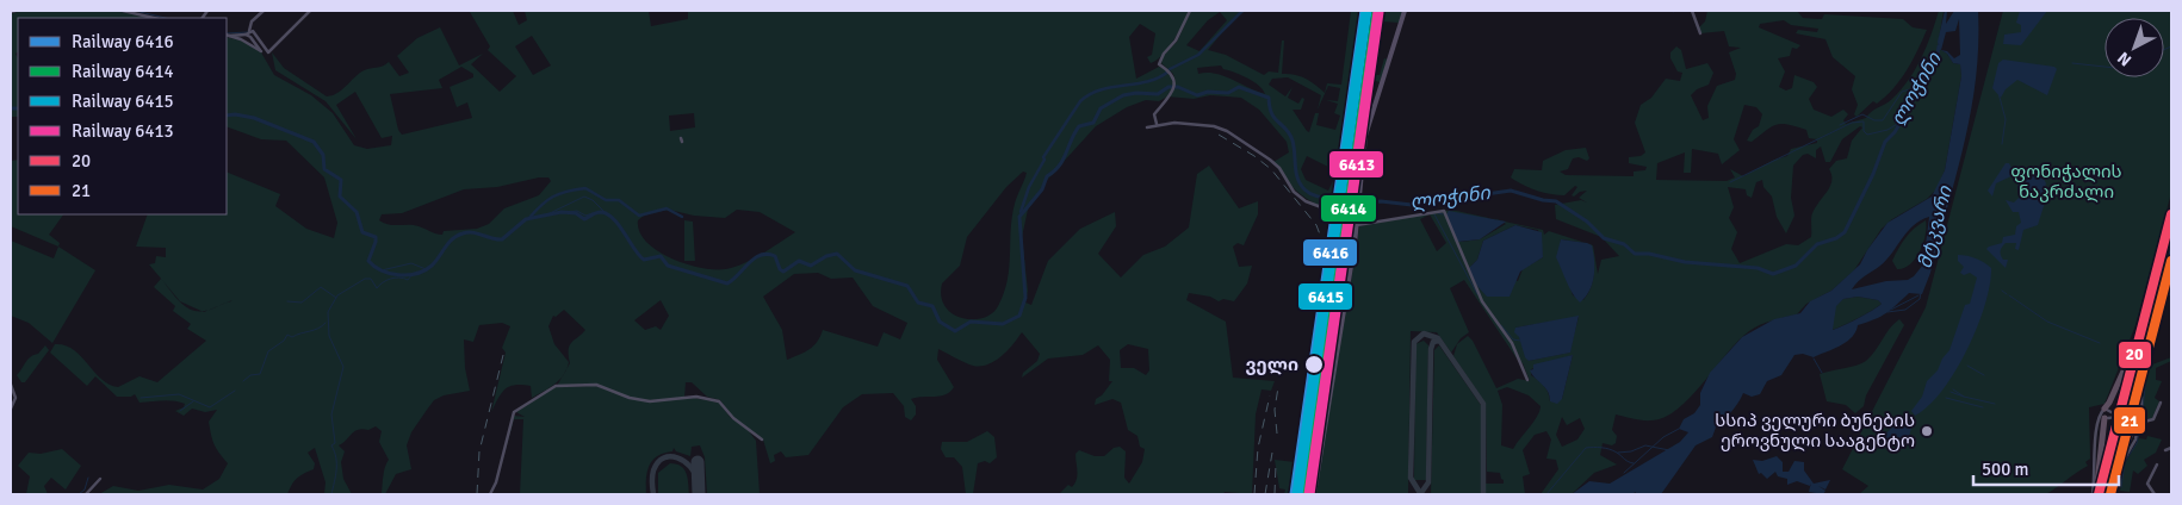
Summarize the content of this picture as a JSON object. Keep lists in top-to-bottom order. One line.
{"water":["ლოჭინი","მტკვარი"],"parks":["ფონიჭალის ნაკრძალი"],"places":["ველი","სსიპ ველური ბუნების ეროვნული სააგენტო"],"lines":["rail line 6416","rail line 6415","rail line 6414","rail line 6413","transit line 20","transit line 21"],"legend":["Railway 6416","Railway 6414","Railway 6415","Railway 6413","20","21"],"scale_bar":"500 m","north":"bottom left"}
